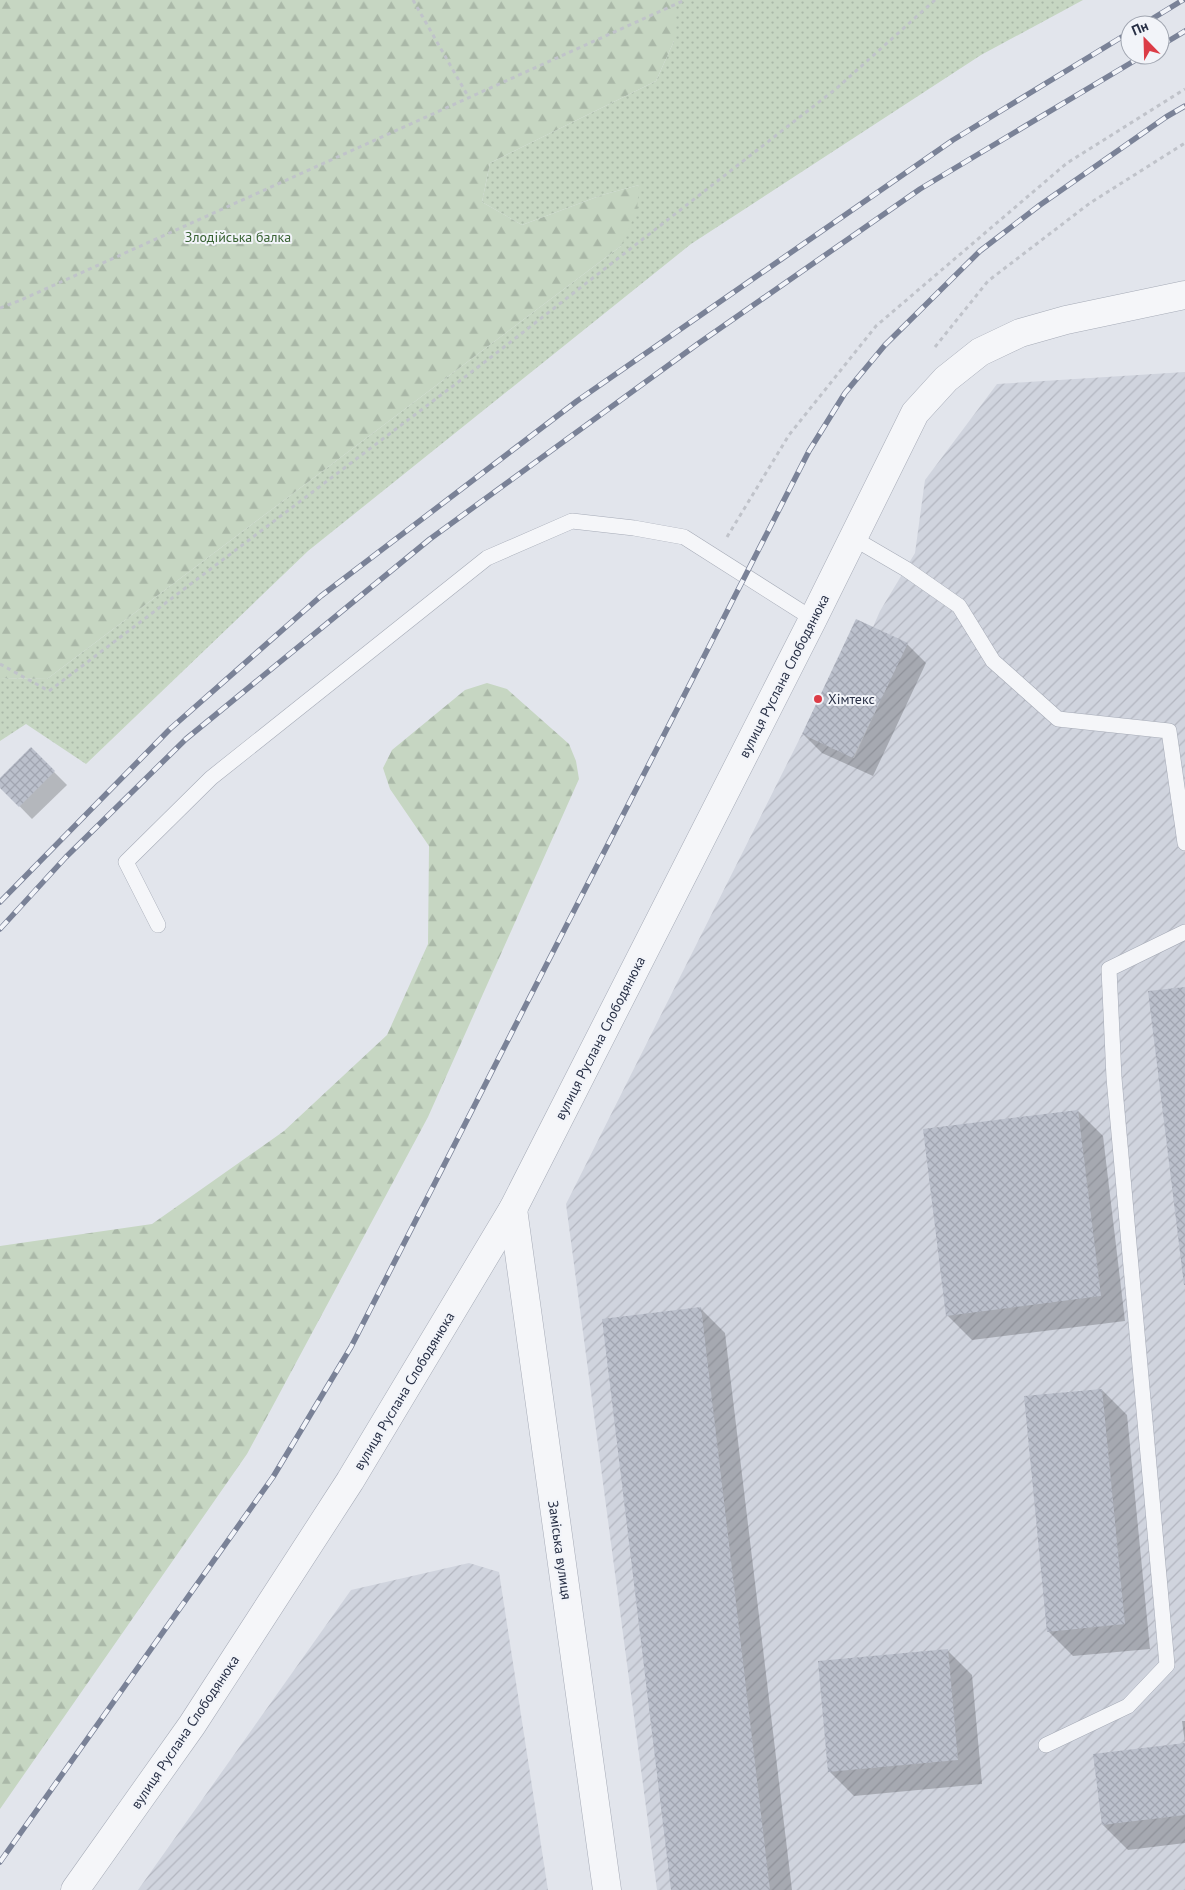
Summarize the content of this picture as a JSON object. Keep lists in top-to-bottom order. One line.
{"streets":{"street":["вулиця Руслана Слободянюка","Заміська вулиця"]},"crossings":[["вулиця Руслана Слободянюка","Заміська вулиця"]],"parks":["Злодійська балка"],"places":["Хімтекс"],"north":"top left"}
